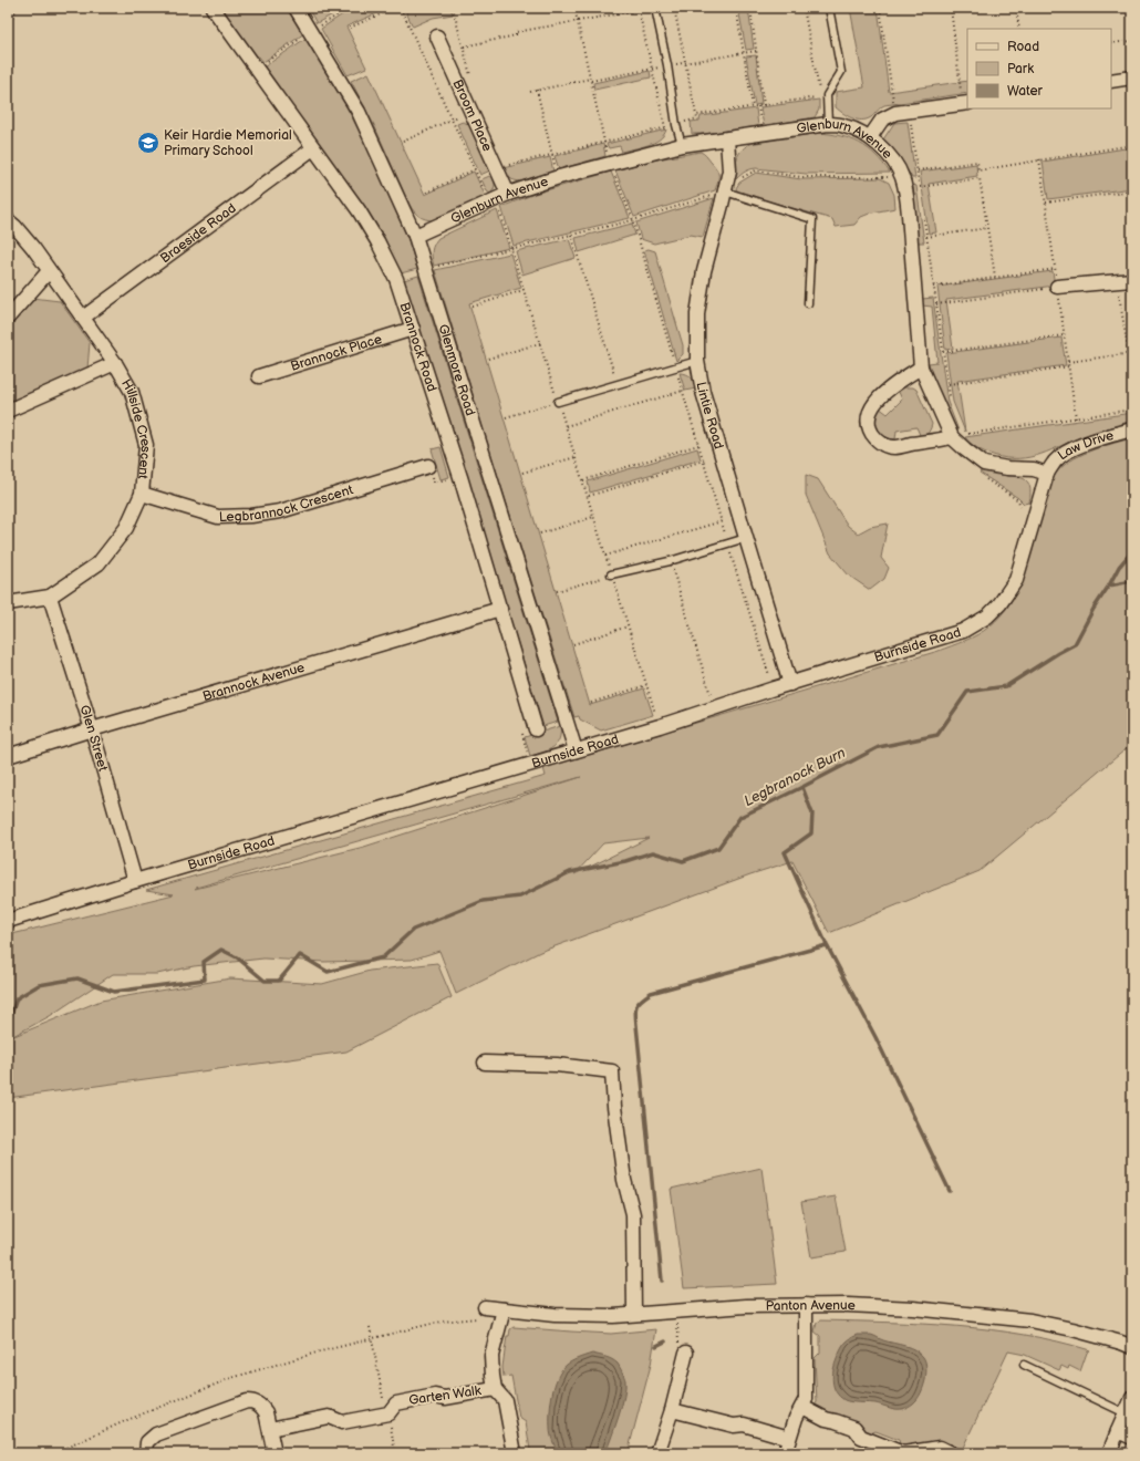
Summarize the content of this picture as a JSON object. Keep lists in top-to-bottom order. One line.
{"streets":{"street":["Broom Place","Glenburn Avenue","Braeside Road","Brannock Road","Brannock Place","Glenmore Road","Lintie Road","Hillside Crescent","Law Drive","Legbrannock Crescent","Burnside Road","Brannock Avenue","Glen Street","Panton Avenue","Garten Walk"]},"crossings":[["Broom Place","Glenburn Avenue"],["Glenburn Avenue","Glenmore Road"],["Glenburn Avenue","Lintie Road"],["Glenburn Avenue","Law Drive"],["Glenburn Avenue","Burnside Road"],["Braeside Road","Brannock Road"],["Braeside Road","Hillside Crescent"],["Brannock Road","Brannock Place"],["Brannock Road","Brannock Avenue"],["Glenmore Road","Burnside Road"],["Lintie Road","Burnside Road"],["Hillside Crescent","Legbrannock Crescent"],["Hillside Crescent","Glen Street"],["Law Drive","Burnside Road"],["Burnside Road","Glen Street"],["Brannock Avenue","Glen Street"]],"water":["Legbranock Burn"],"places":{"school or university":["Keir Hardie Memorial Primary School"]},"legend":["Road","Park","Water"]}
